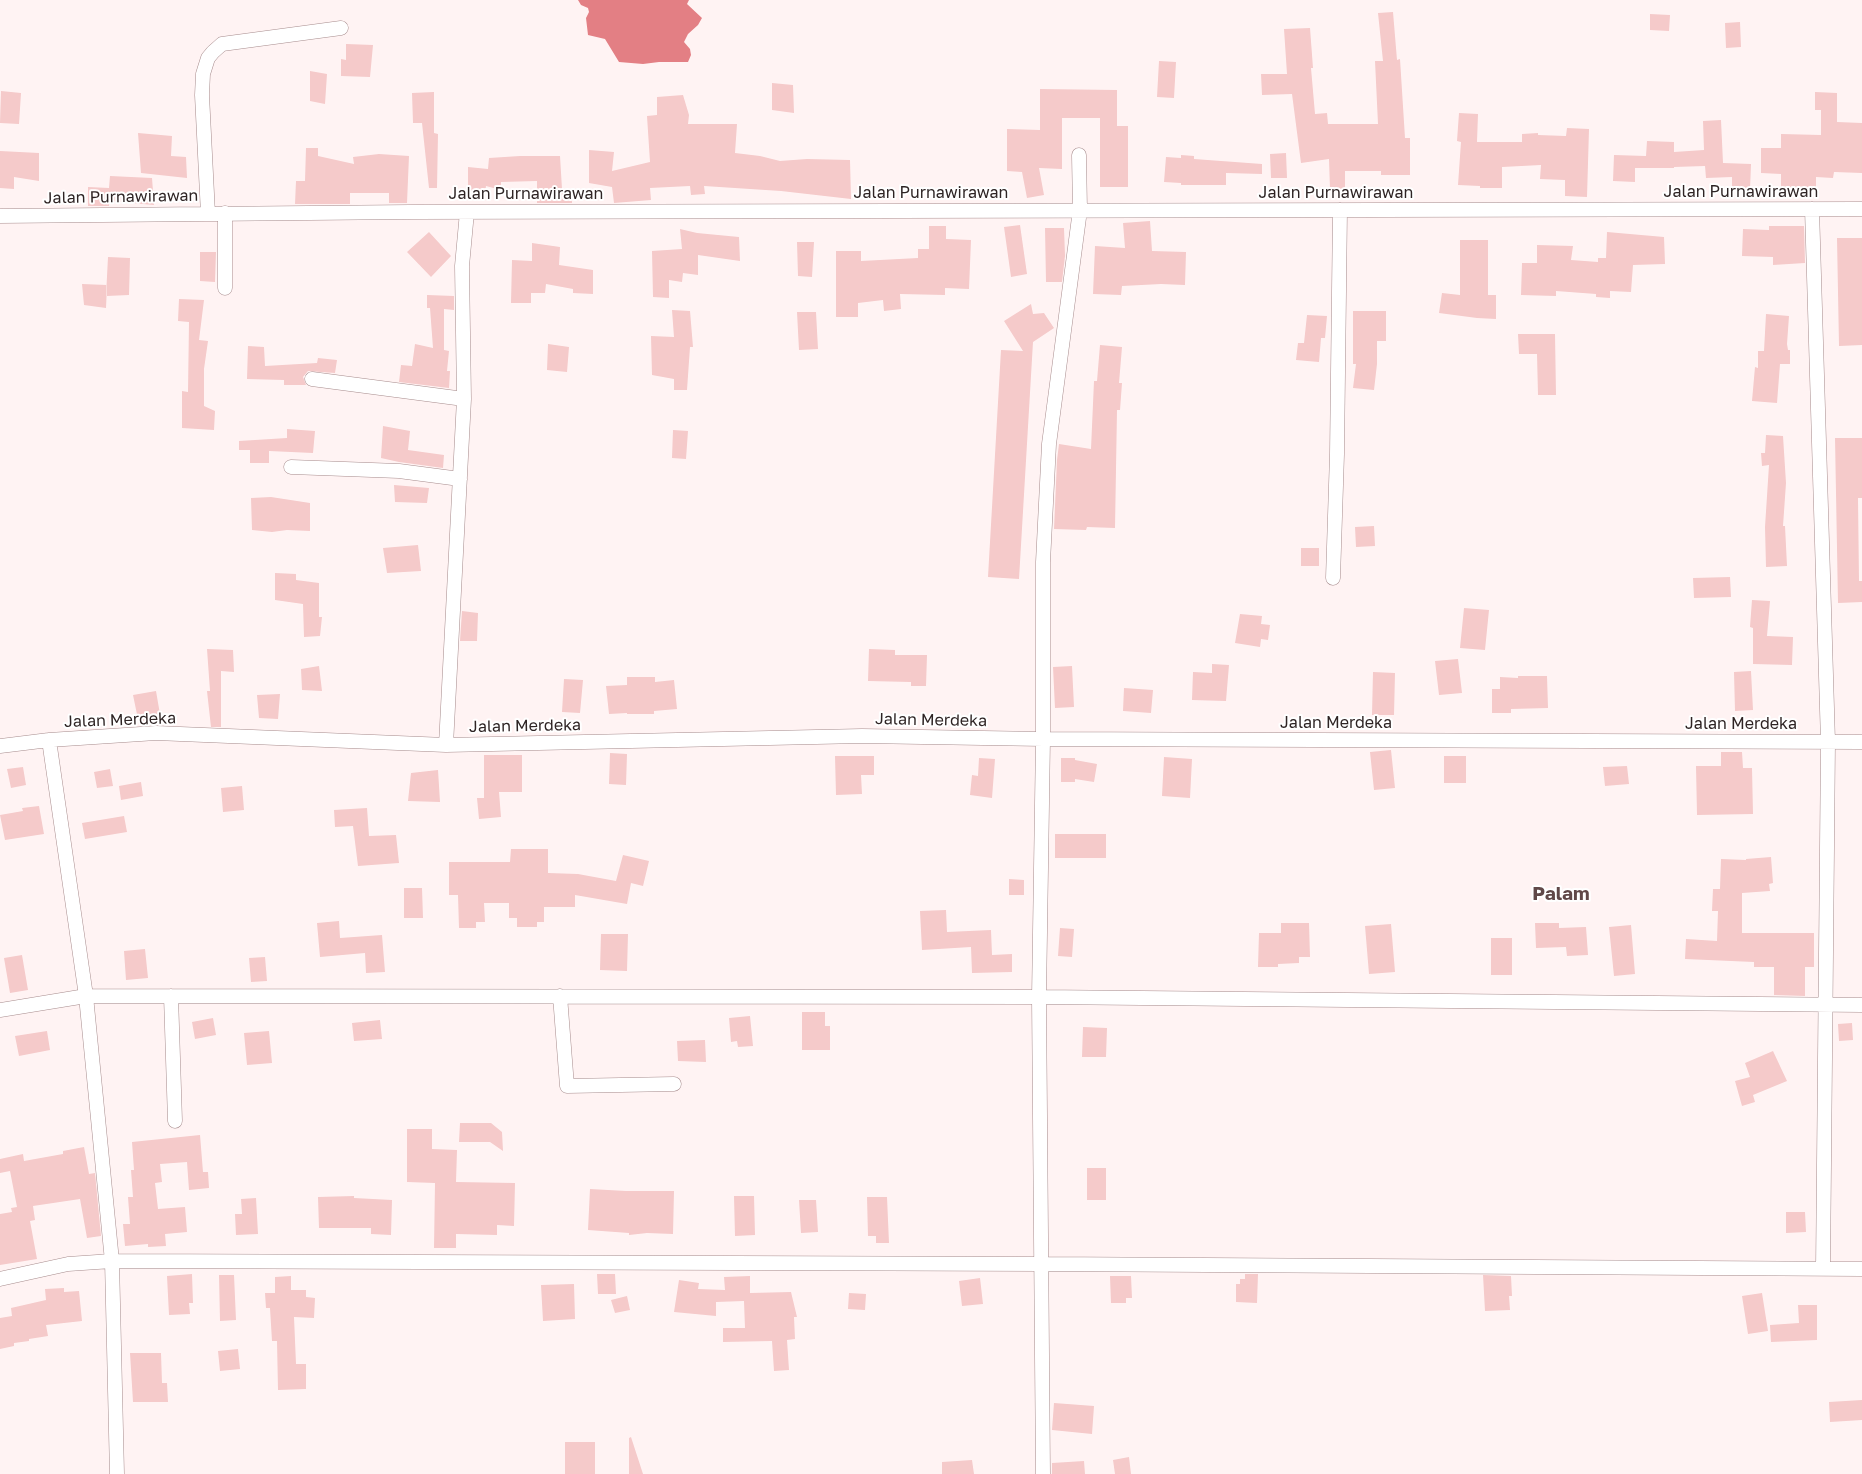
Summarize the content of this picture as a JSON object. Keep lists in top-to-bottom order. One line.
{"streets":{"street":["Jalan Purnawirawan","Jalan Merdeka"]},"districts":["Palam"]}
